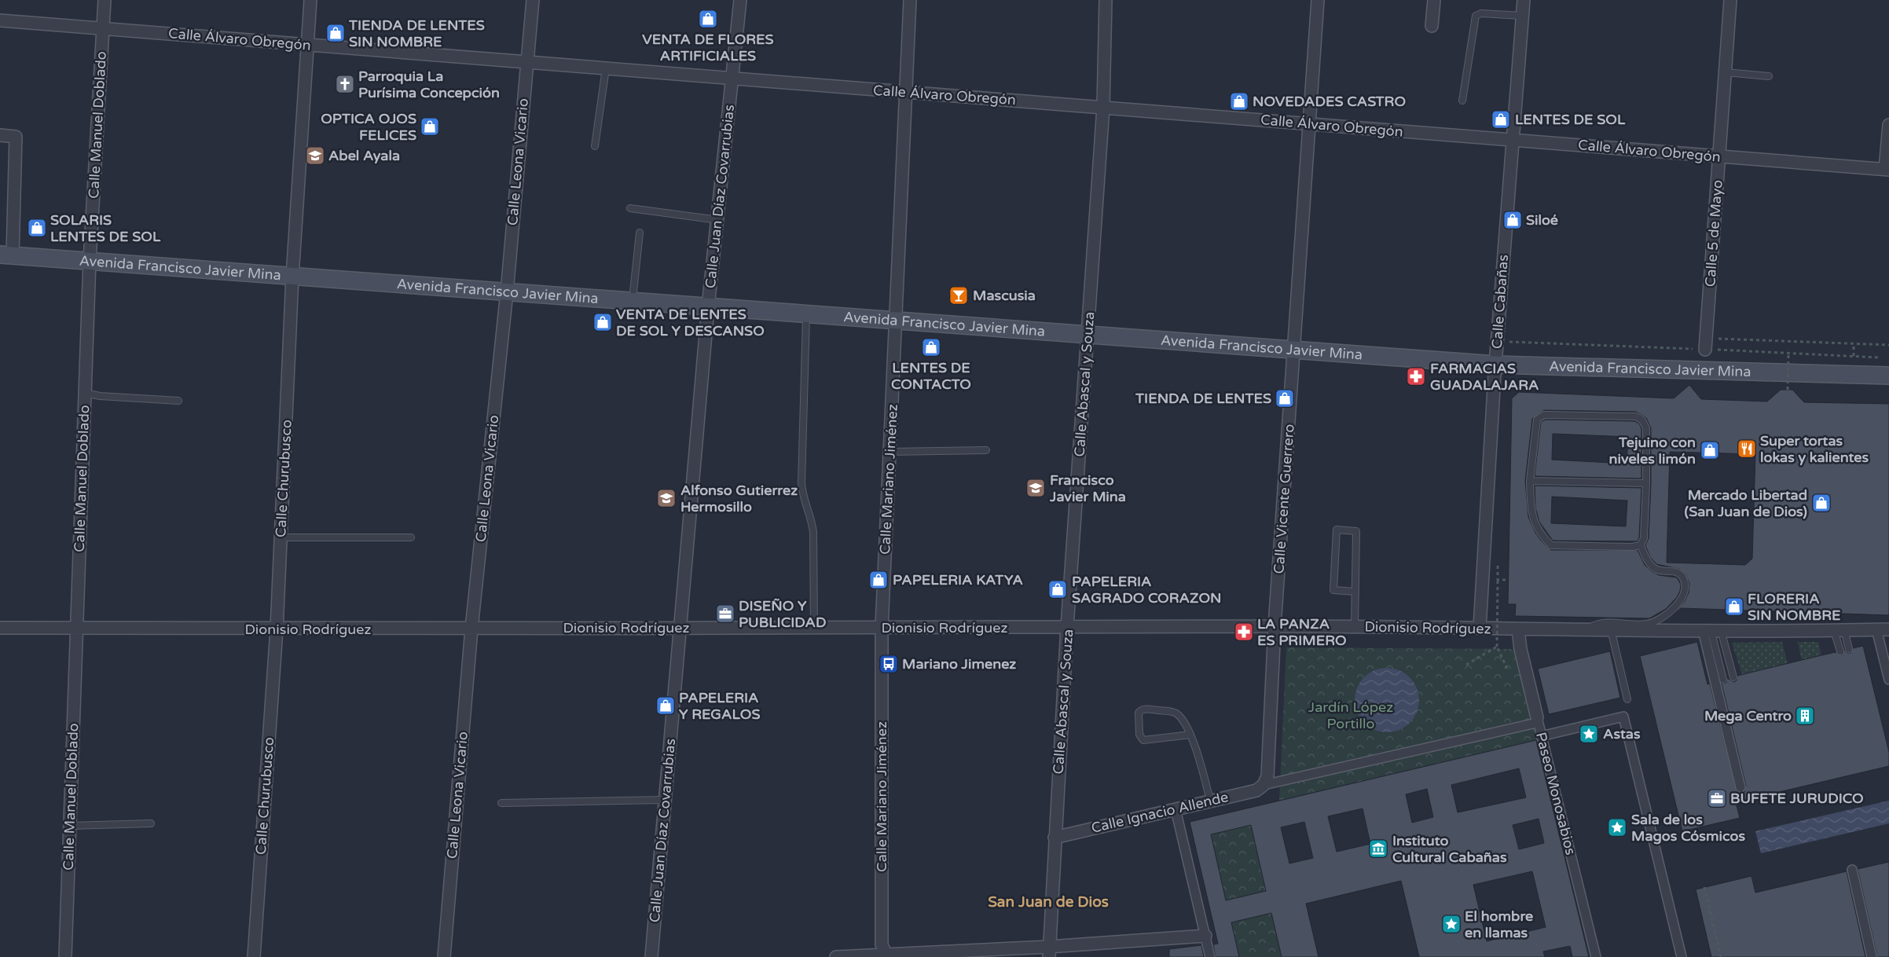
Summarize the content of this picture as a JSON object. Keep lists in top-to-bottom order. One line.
{"streets":{"main road":["Avenida Francisco Javier Mina"],"street":["Calle Álvaro Obregón","Calle Manuel Doblado","Calle Leona Vicario","Calle Juan Díaz Covarrubias","Calle 5 de Mayo","Calle Cabañas","Calle Abascal y Souza","Calle Churubusco","Calle Mariano Jiménez","Calle Vicente Guerrero","Dionisio Rodríguez","Paseo Monosabios","Calle Ignacio Allende"]},"crossings":[["Calle Álvaro Obregón","Calle Manuel Doblado"],["Calle Álvaro Obregón","Calle Leona Vicario"],["Calle Álvaro Obregón","Calle Juan Díaz Covarrubias"],["Calle Álvaro Obregón","Calle 5 de Mayo"],["Calle Álvaro Obregón","Calle Cabañas"],["Calle Álvaro Obregón","Calle Abascal y Souza"],["Calle Álvaro Obregón","Calle Churubusco"],["Calle Álvaro Obregón","Calle Mariano Jiménez"],["Calle Álvaro Obregón","Calle Vicente Guerrero"],["Calle Manuel Doblado","Avenida Francisco Javier Mina"],["Calle Manuel Doblado","Dionisio Rodríguez"],["Calle Leona Vicario","Avenida Francisco Javier Mina"],["Calle Leona Vicario","Dionisio Rodríguez"],["Calle Juan Díaz Covarrubias","Avenida Francisco Javier Mina"],["Calle Juan Díaz Covarrubias","Dionisio Rodríguez"],["Avenida Francisco Javier Mina","Calle Cabañas"],["Avenida Francisco Javier Mina","Calle Abascal y Souza"],["Avenida Francisco Javier Mina","Calle Churubusco"],["Avenida Francisco Javier Mina","Calle Mariano Jiménez"],["Avenida Francisco Javier Mina","Calle Vicente Guerrero"],["Calle Cabañas","Dionisio Rodríguez"],["Calle Abascal y Souza","Dionisio Rodríguez"],["Calle Abascal y Souza","Calle Ignacio Allende"],["Calle Churubusco","Dionisio Rodríguez"],["Calle Mariano Jiménez","Dionisio Rodríguez"],["Calle Vicente Guerrero","Dionisio Rodríguez"],["Calle Vicente Guerrero","Calle Ignacio Allende"],["Dionisio Rodríguez","Paseo Monosabios"]],"districts":["San Juan de Dios"],"parks":["Jardín López Portillo"],"places":{"shop":["VENTA DE FLORES ARTIFICIALES","TIENDA DE LENTES SIN NOMBRE","NOVEDADES CASTRO","LENTES DE SOL","OPTICA OJOS FELICES","Siloé","SOLARIS LENTES DE SOL","VENTA DE LENTES DE SOL Y DESCANSO","LENTES DE CONTACTO","TIENDA DE LENTES","Tejuino con niveles limón","Mercado Libertad (San Juan de Dios)","PAPELERIA KATYA","PAPELERIA SAGRADO CORAZON","FLORERIA SIN NOMBRE","PAPELERIA Y REGALOS"],"church":["Parroquia La Purísima Concepción"],"school or university":["Abel Ayala","Francisco Javier Mina","Alfonso Gutierrez Hermosillo"],"bar":["Mascusia"],"pharmacy":["FARMACIAS GUADALAJARA","LA PANZA ES PRIMERO"],"restaurant":["Super tortas lokas y kalientes"],"office":["DISEÑO Y PUBLICIDAD","BUFETE JURUDICO"],"bus stop":["Mariano Jimenez"],"building":["Mega Centro"],"place":["Astas","Sala de los Magos Cósmicos","El hombre en llamas"],"museum":["Instituto Cultural Cabañas"]}}
